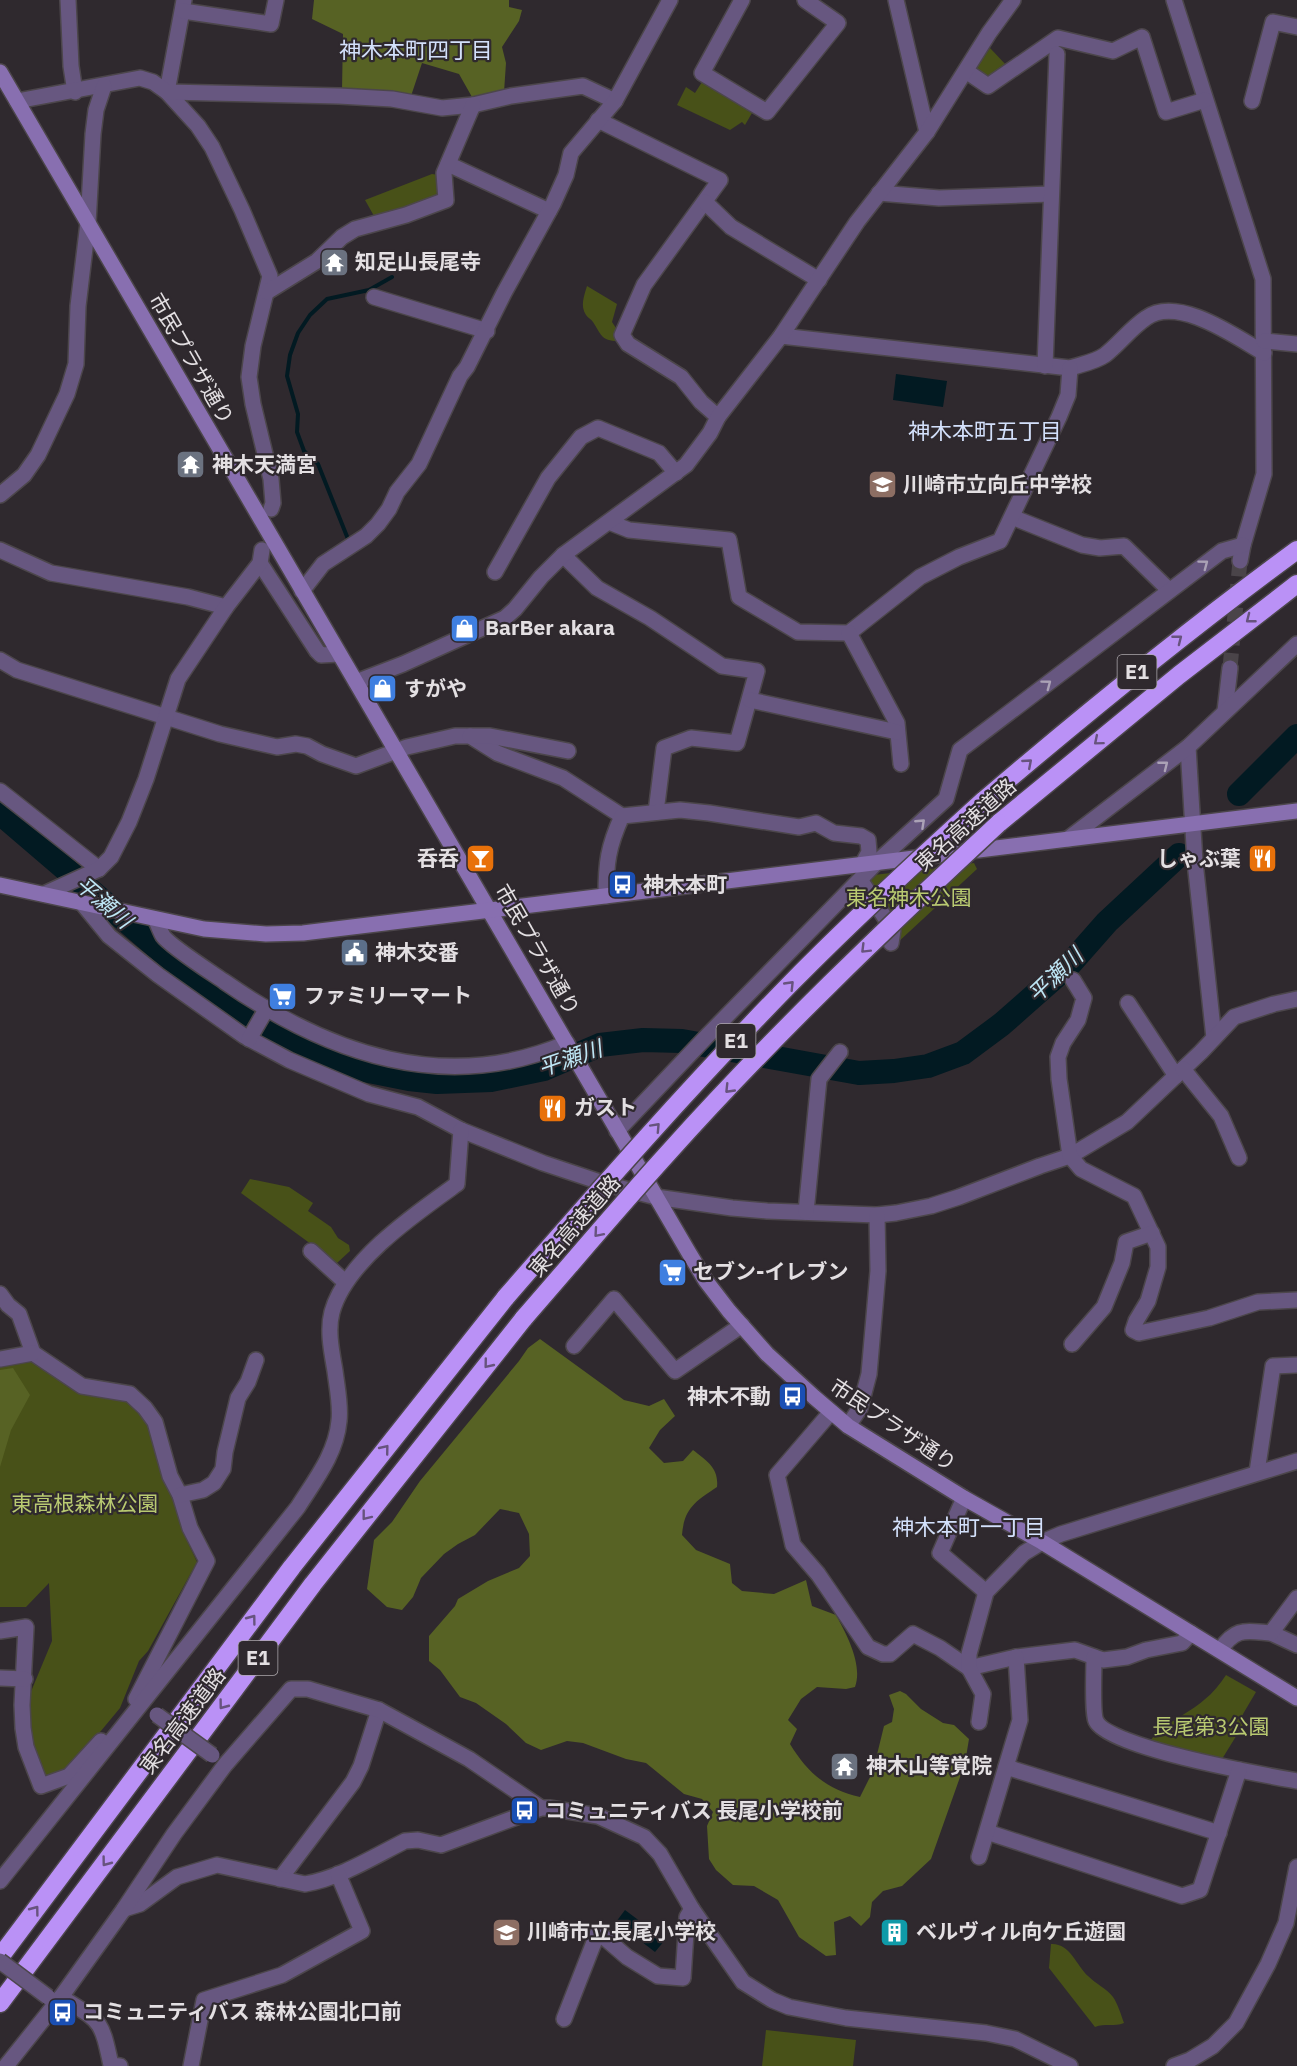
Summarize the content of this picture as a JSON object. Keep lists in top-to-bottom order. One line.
{"streets":{"highway":["E1","東名高速道路"],"street":["市民プラザ通り"]},"districts":["神木本町四丁目","神木本町五丁目","神木本町一丁目"],"water":["平瀬川"],"parks":["東名神木公園","東高根森林公園","長尾第3公園"],"places":{"temple":["知足山長尾寺","神木天満宮","神木山等覚院"],"school or university":["川崎市立向丘中学校","川崎市立長尾小学校"],"shop":["BarBer akara","すがや"],"bar":["呑呑"],"restaurant":["しゃぶ葉","ガスト"],"bus stop":["神木本町","神木不動","コミュニティバス 長尾小学校前","コミュニティバス 森林公園北口前"],"public building":["神木交番"],"supermarket":["ファミリーマート","セブン-イレブン"],"building":["ベルヴィル向ケ丘遊園"]}}
